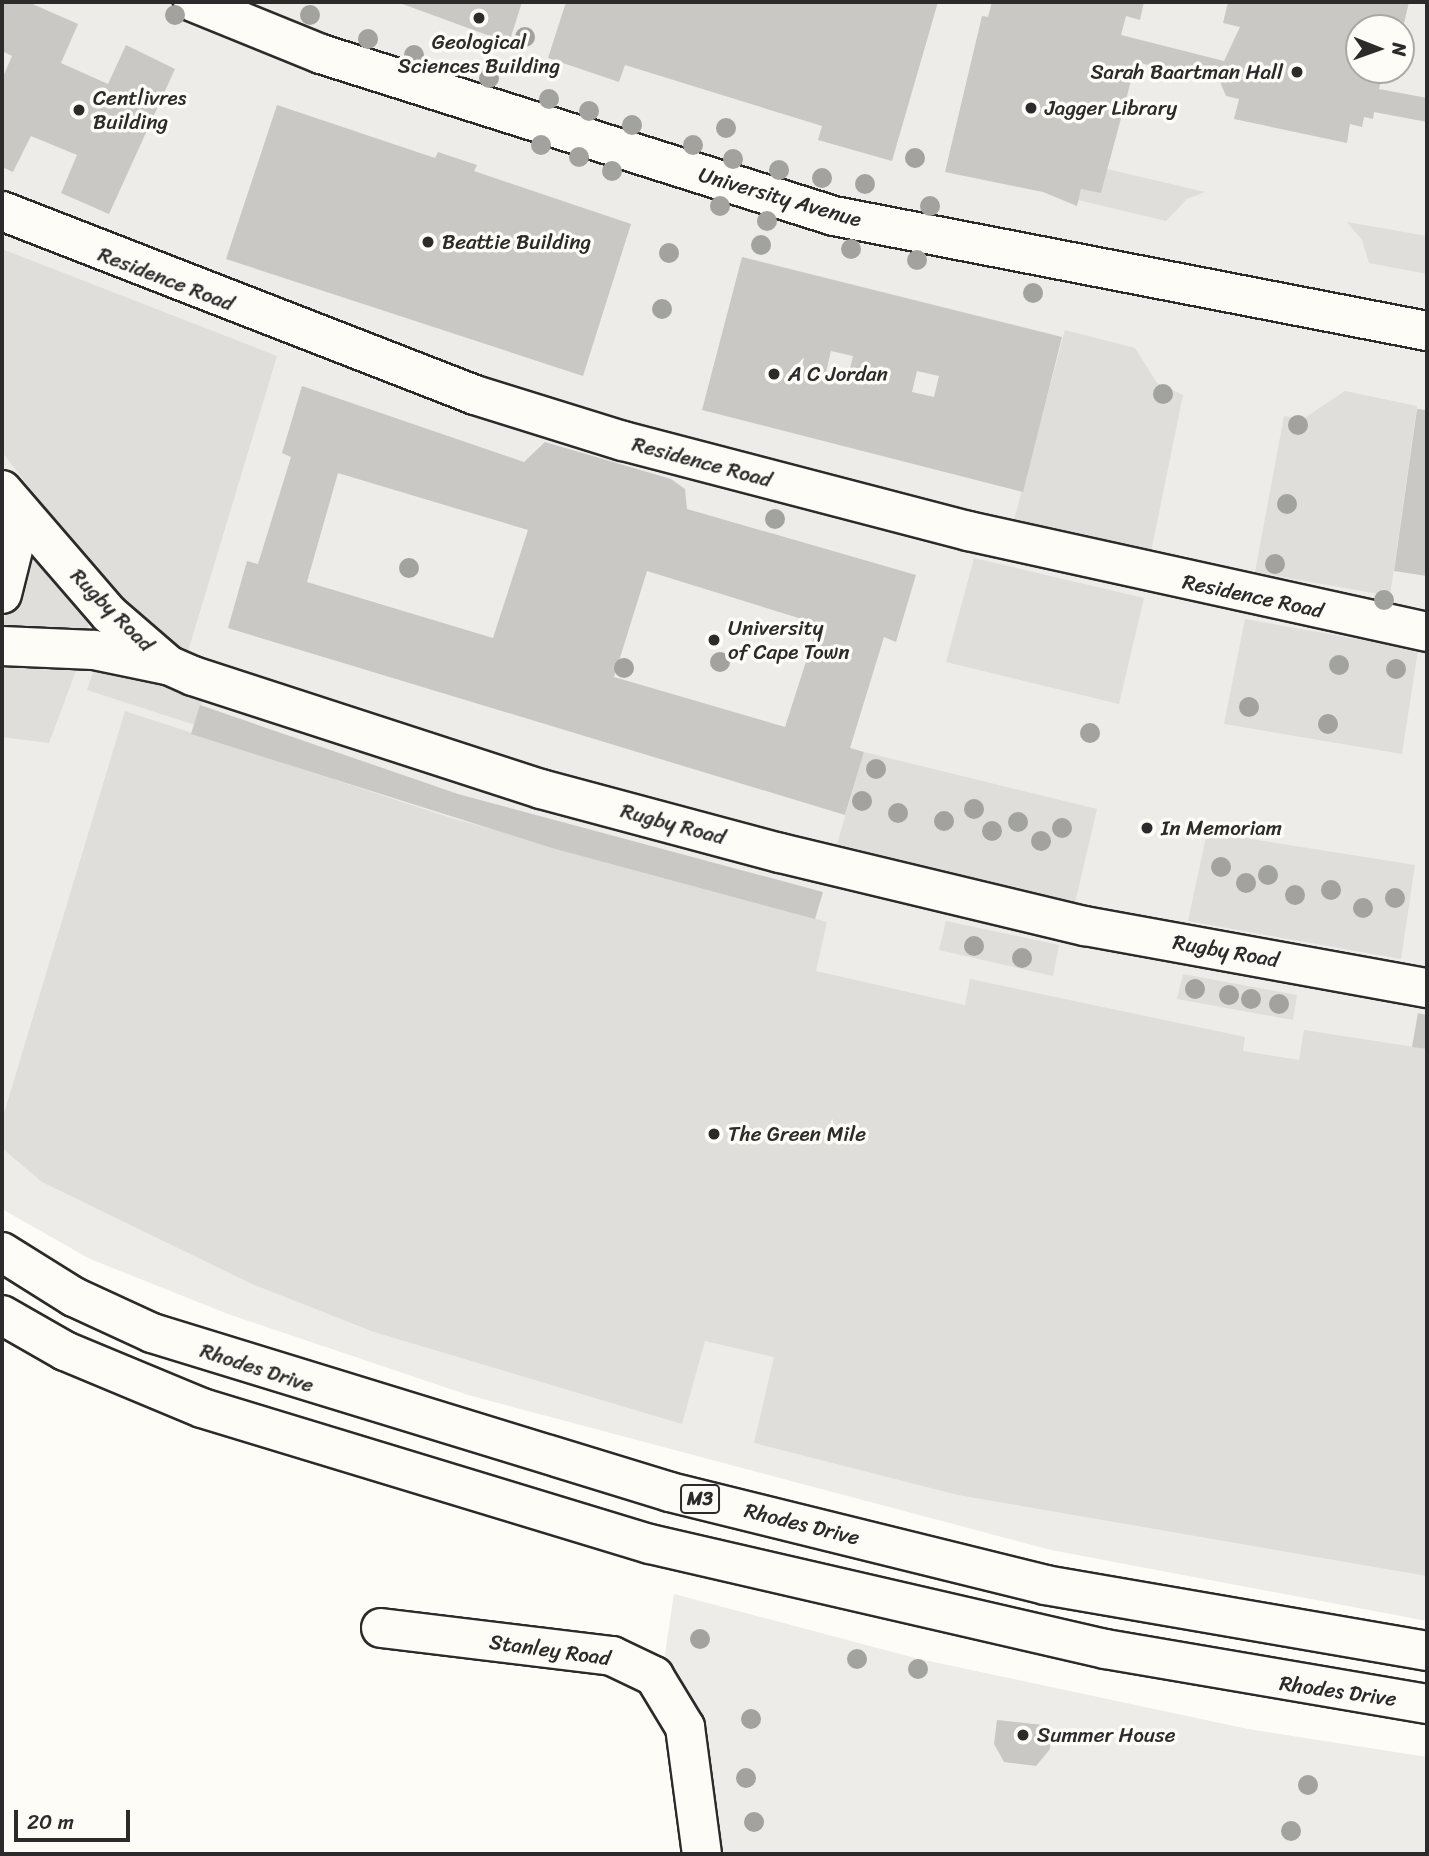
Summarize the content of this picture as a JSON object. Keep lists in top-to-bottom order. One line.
{"streets":{"main road":["University Avenue","Residence Road","Rugby Road","Rhodes Drive","M3","Stanley Road"]},"places":["Geological Sciences Building","Sarah Baartman Hall","Jagger Library","Centlivres Building","Beattie Building","A C Jordan","University of Cape Town","In Memoriam","The Green Mile","Summer House"],"scale_bar":"20 m","north":"right"}
